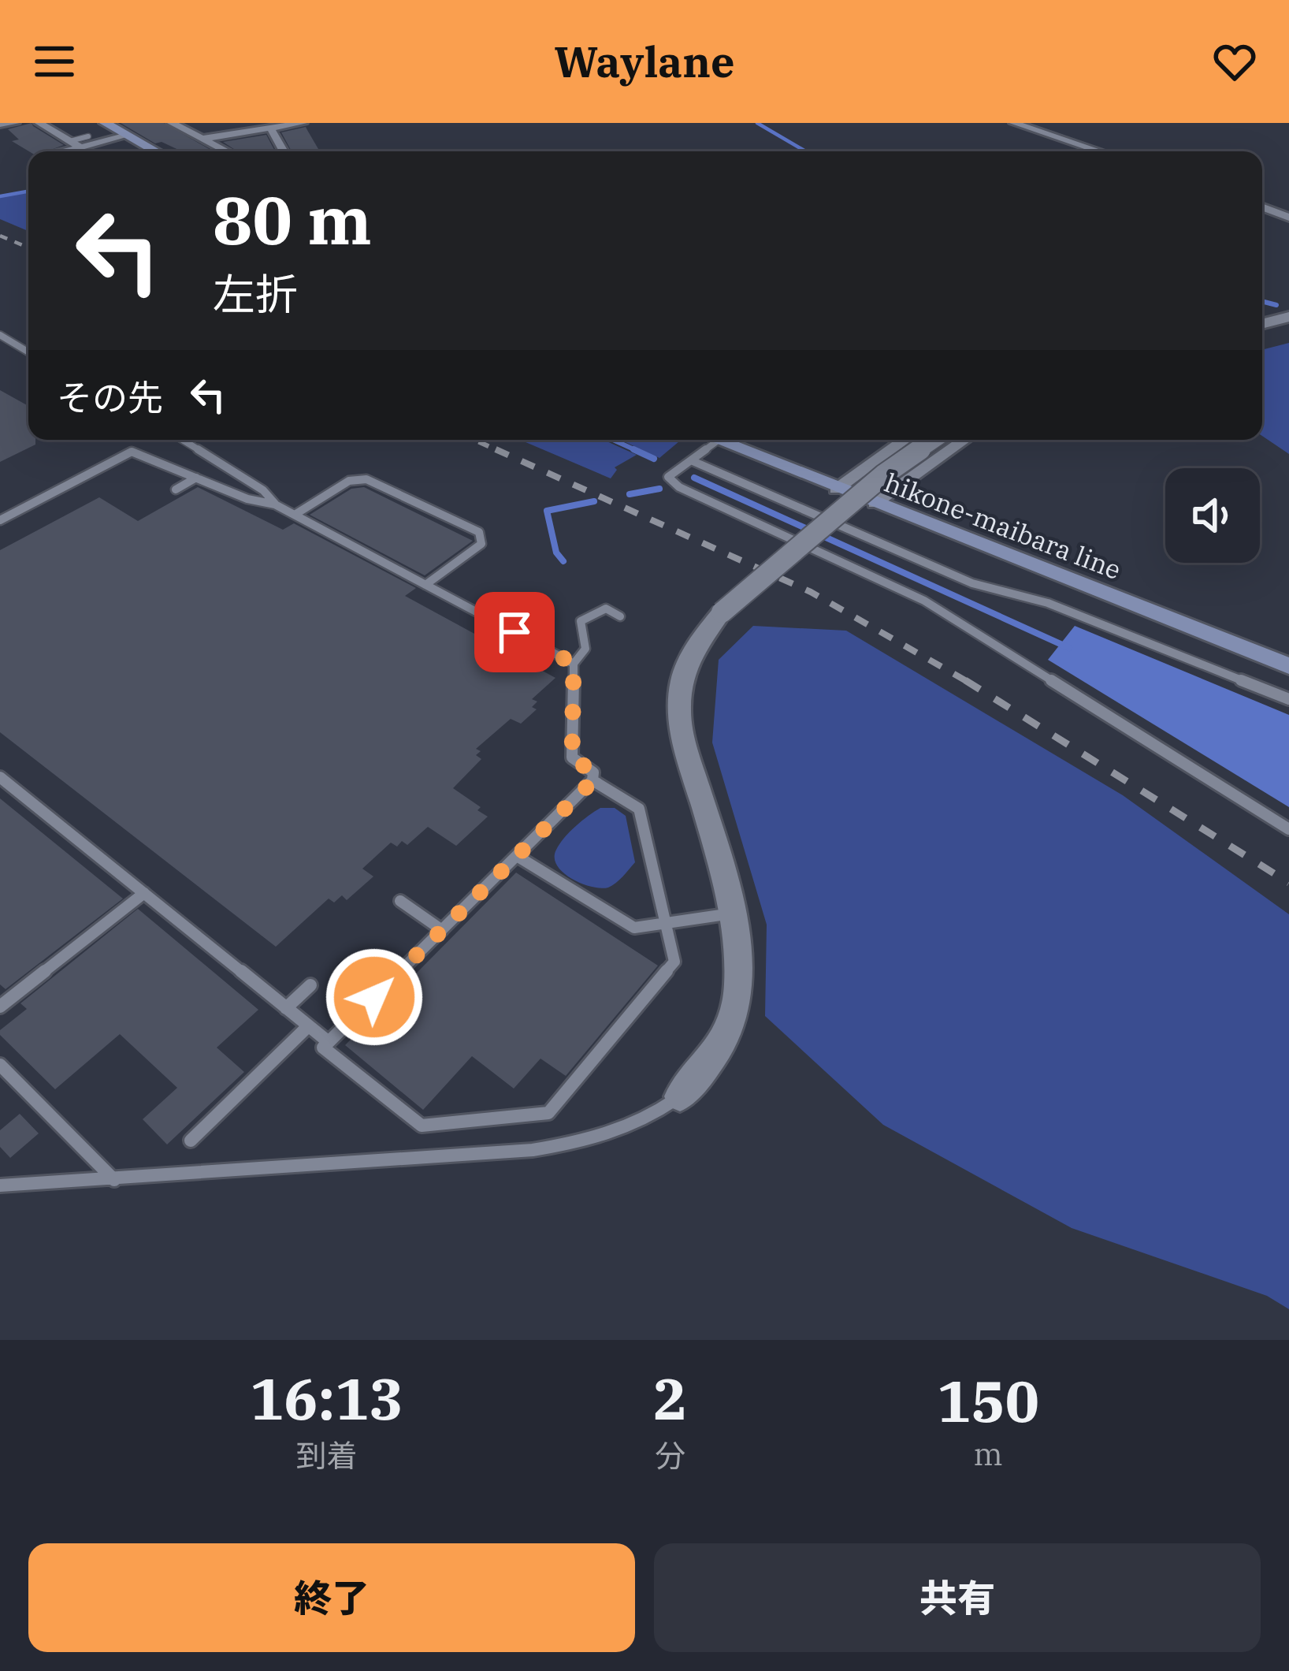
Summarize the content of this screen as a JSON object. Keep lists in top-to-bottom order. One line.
{"streets":{"main road":["hikone-maibara line"]},"page":{"header":"Waylane","turn":["80 m","左折"],"then":"その先","eta":["16:13","到着","2","分","150","m"],"buttons":["終了","共有"]}}
